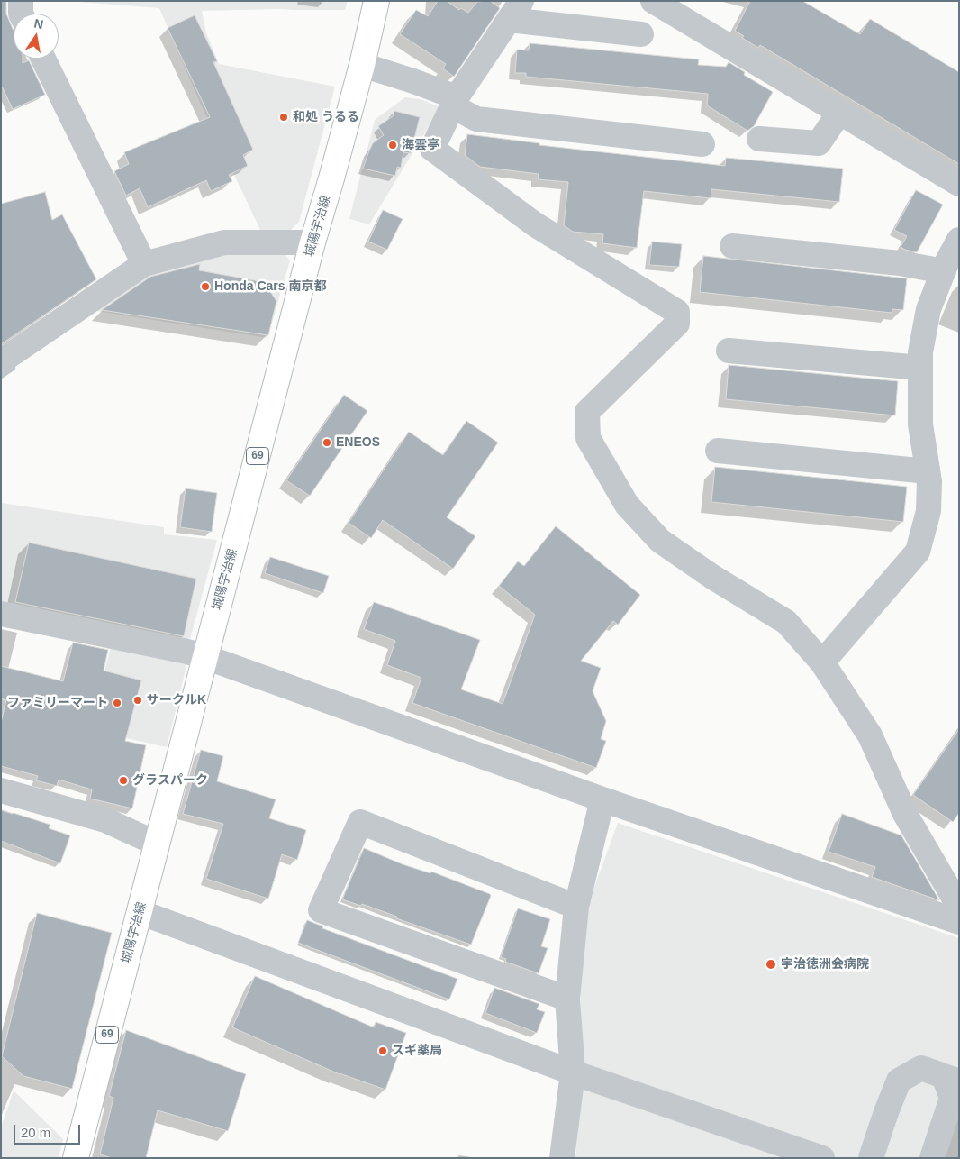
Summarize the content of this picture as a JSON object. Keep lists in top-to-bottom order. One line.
{"streets":{"main road":["城陽宇治線","69"]},"places":["和処 うるる","海雲亭","Honda Cars 南京都","ENEOS","サークルK","ファミリーマート","グラスパーク","宇治徳洲会病院","スギ薬局"],"scale_bar":"20 m","north":"top"}
